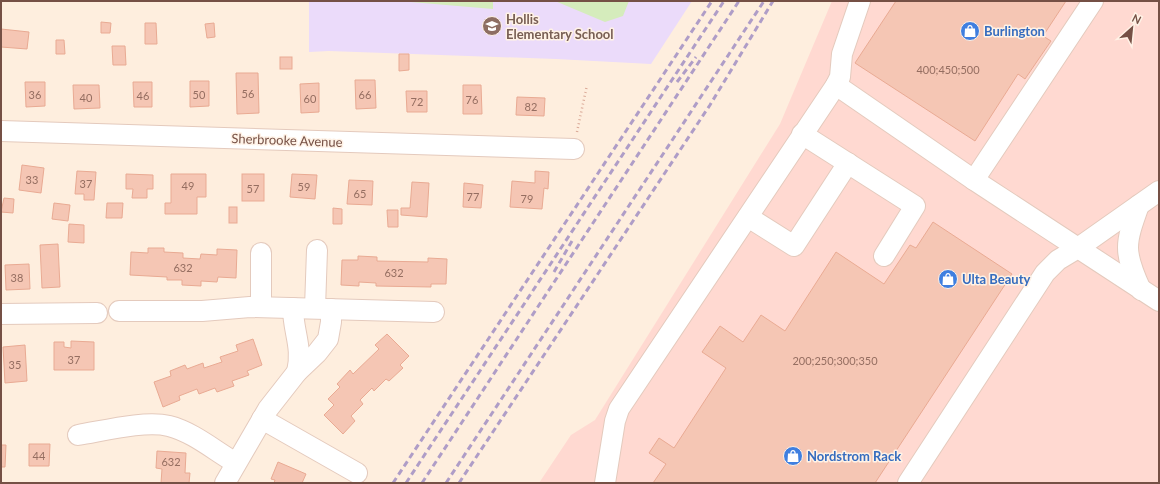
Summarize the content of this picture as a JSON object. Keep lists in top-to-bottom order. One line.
{"streets":{"street":["Sherbrooke Avenue"]},"places":{"school or university":["Hollis Elementary School"],"shop":["Burlington","Ulta Beauty","Nordstrom Rack"]},"house_numbers":["400;450;500","56","36","50","66","46","40","60","76","72","82","33","37","49","59","57","65","77","79","632","632","38","37","200;250;300;350","35","44","632"],"north":"top right"}
